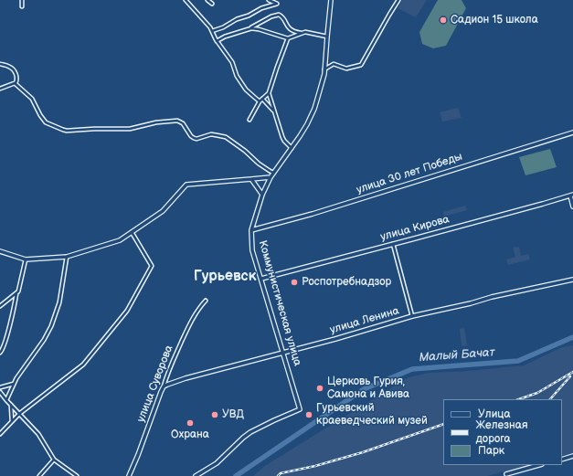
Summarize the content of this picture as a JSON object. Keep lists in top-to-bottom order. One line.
{"streets":{"street":["улица 30 лет Победы","улица Кирова","Коммунистическая улица","улица Ленина","улица Суворова"]},"crossings":[["улица 30 лет Победы","Коммунистическая улица"],["улица Кирова","Коммунистическая улица"],["Коммунистическая улица","улица Ленина"],["улица Ленина","улица Суворова"]],"districts":["Гурьевск"],"water":["Малый Бачат"],"places":["Садион 15 школа","Роспотребнадзор","Церковь Гурия, Самона и Авива","УВД","Гурьевский краеведческий музей","Охрана"],"legend":["Улица","Железная дорога","Парк"]}
